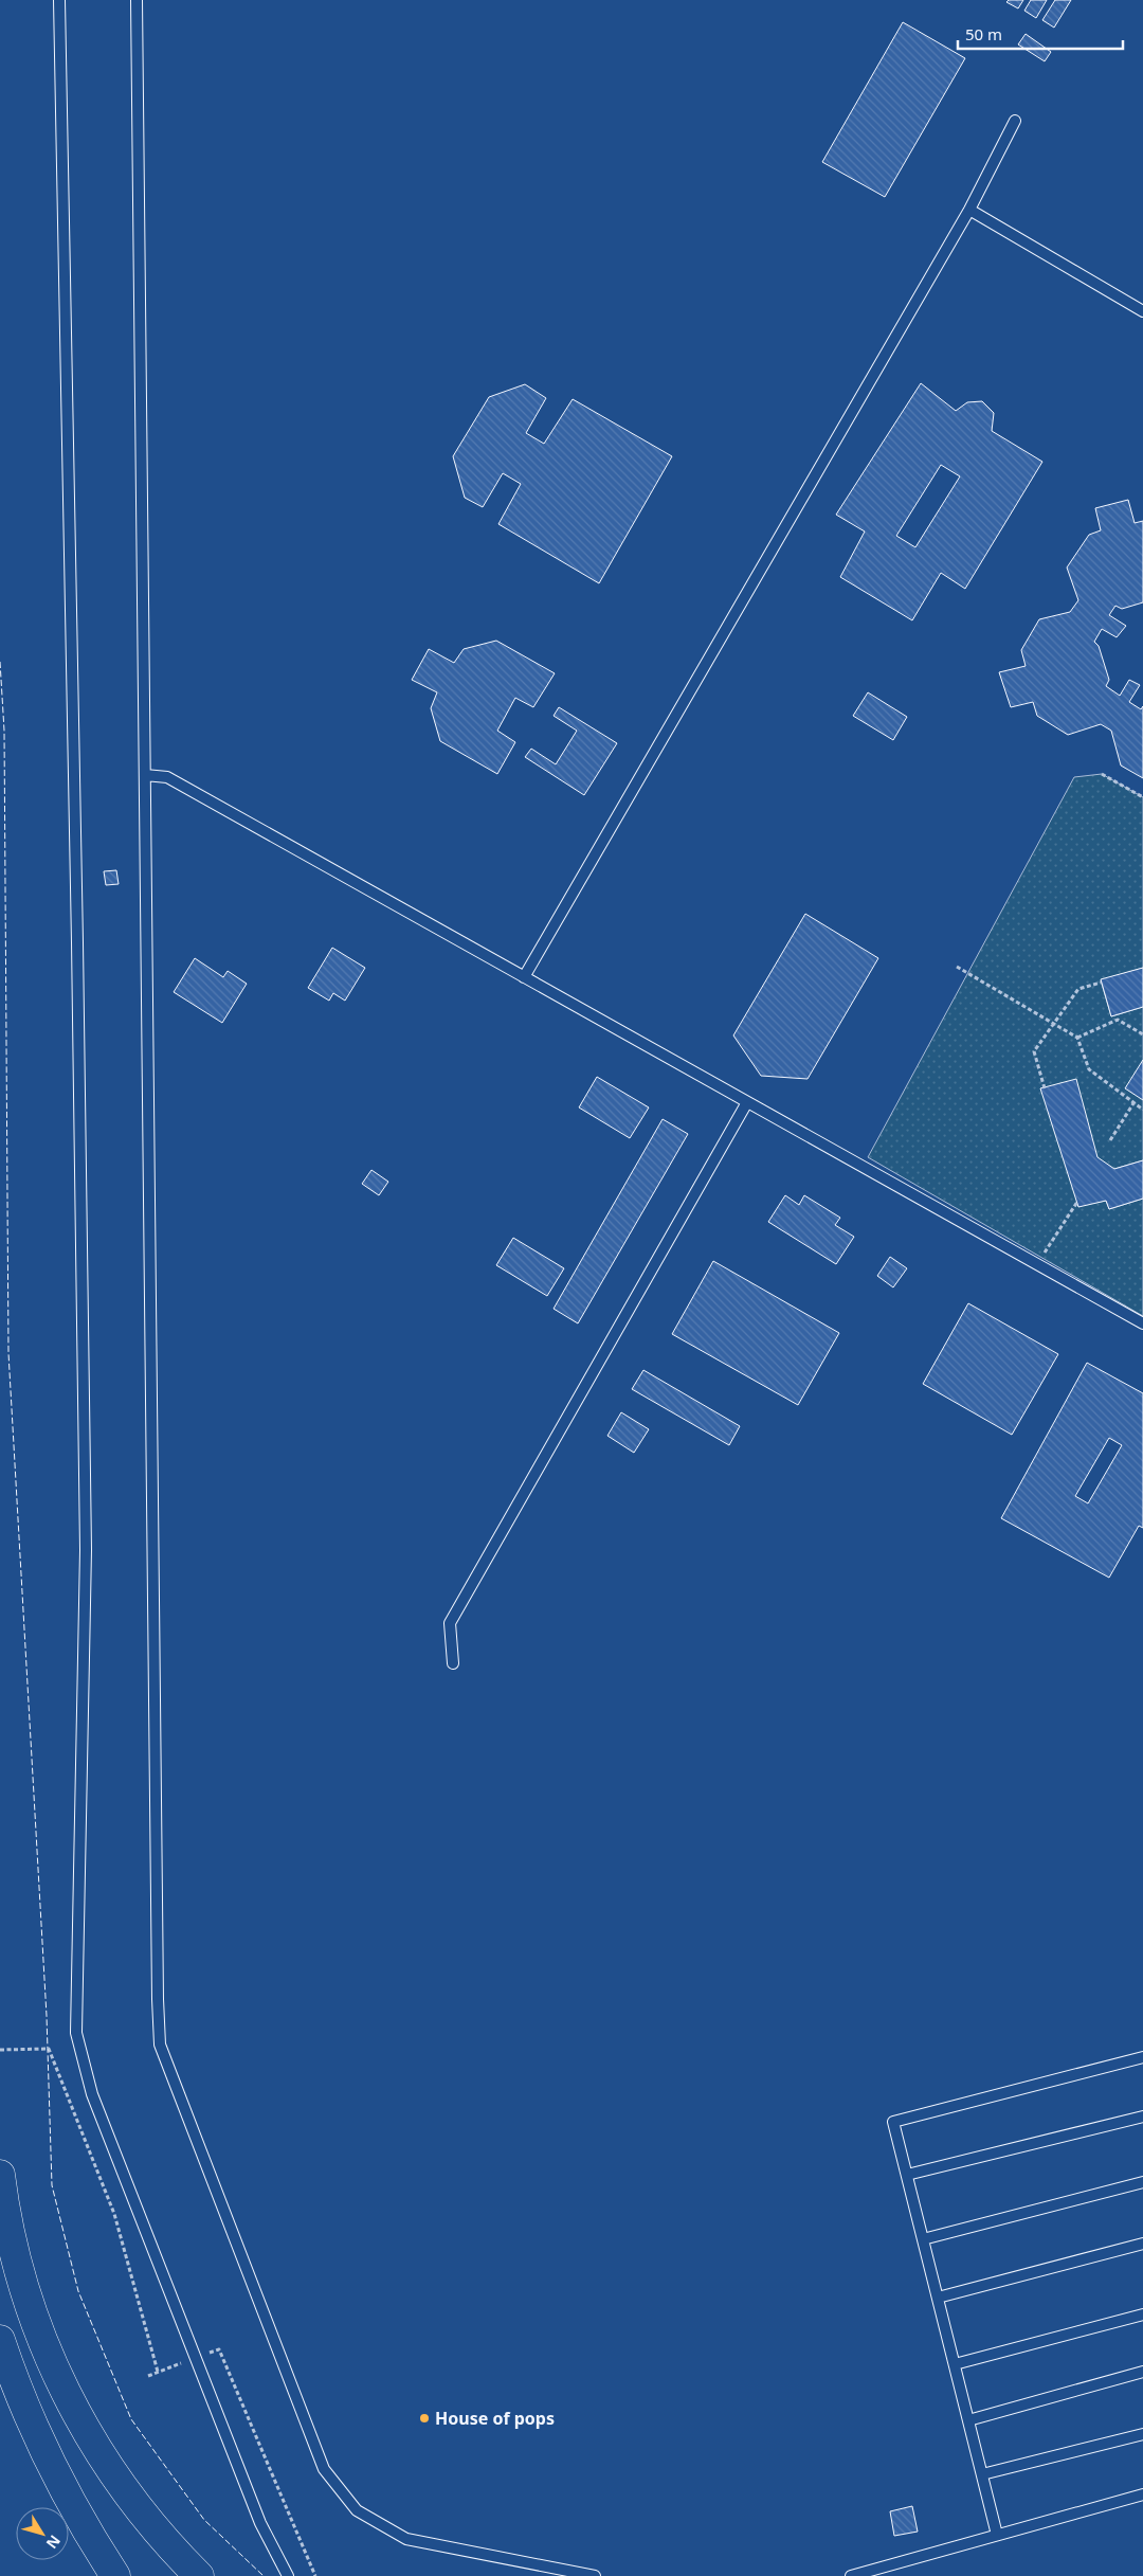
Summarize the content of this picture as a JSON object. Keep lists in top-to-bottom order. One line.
{"places":["House of pops"],"scale_bar":"50 m","north":"bottom right"}
